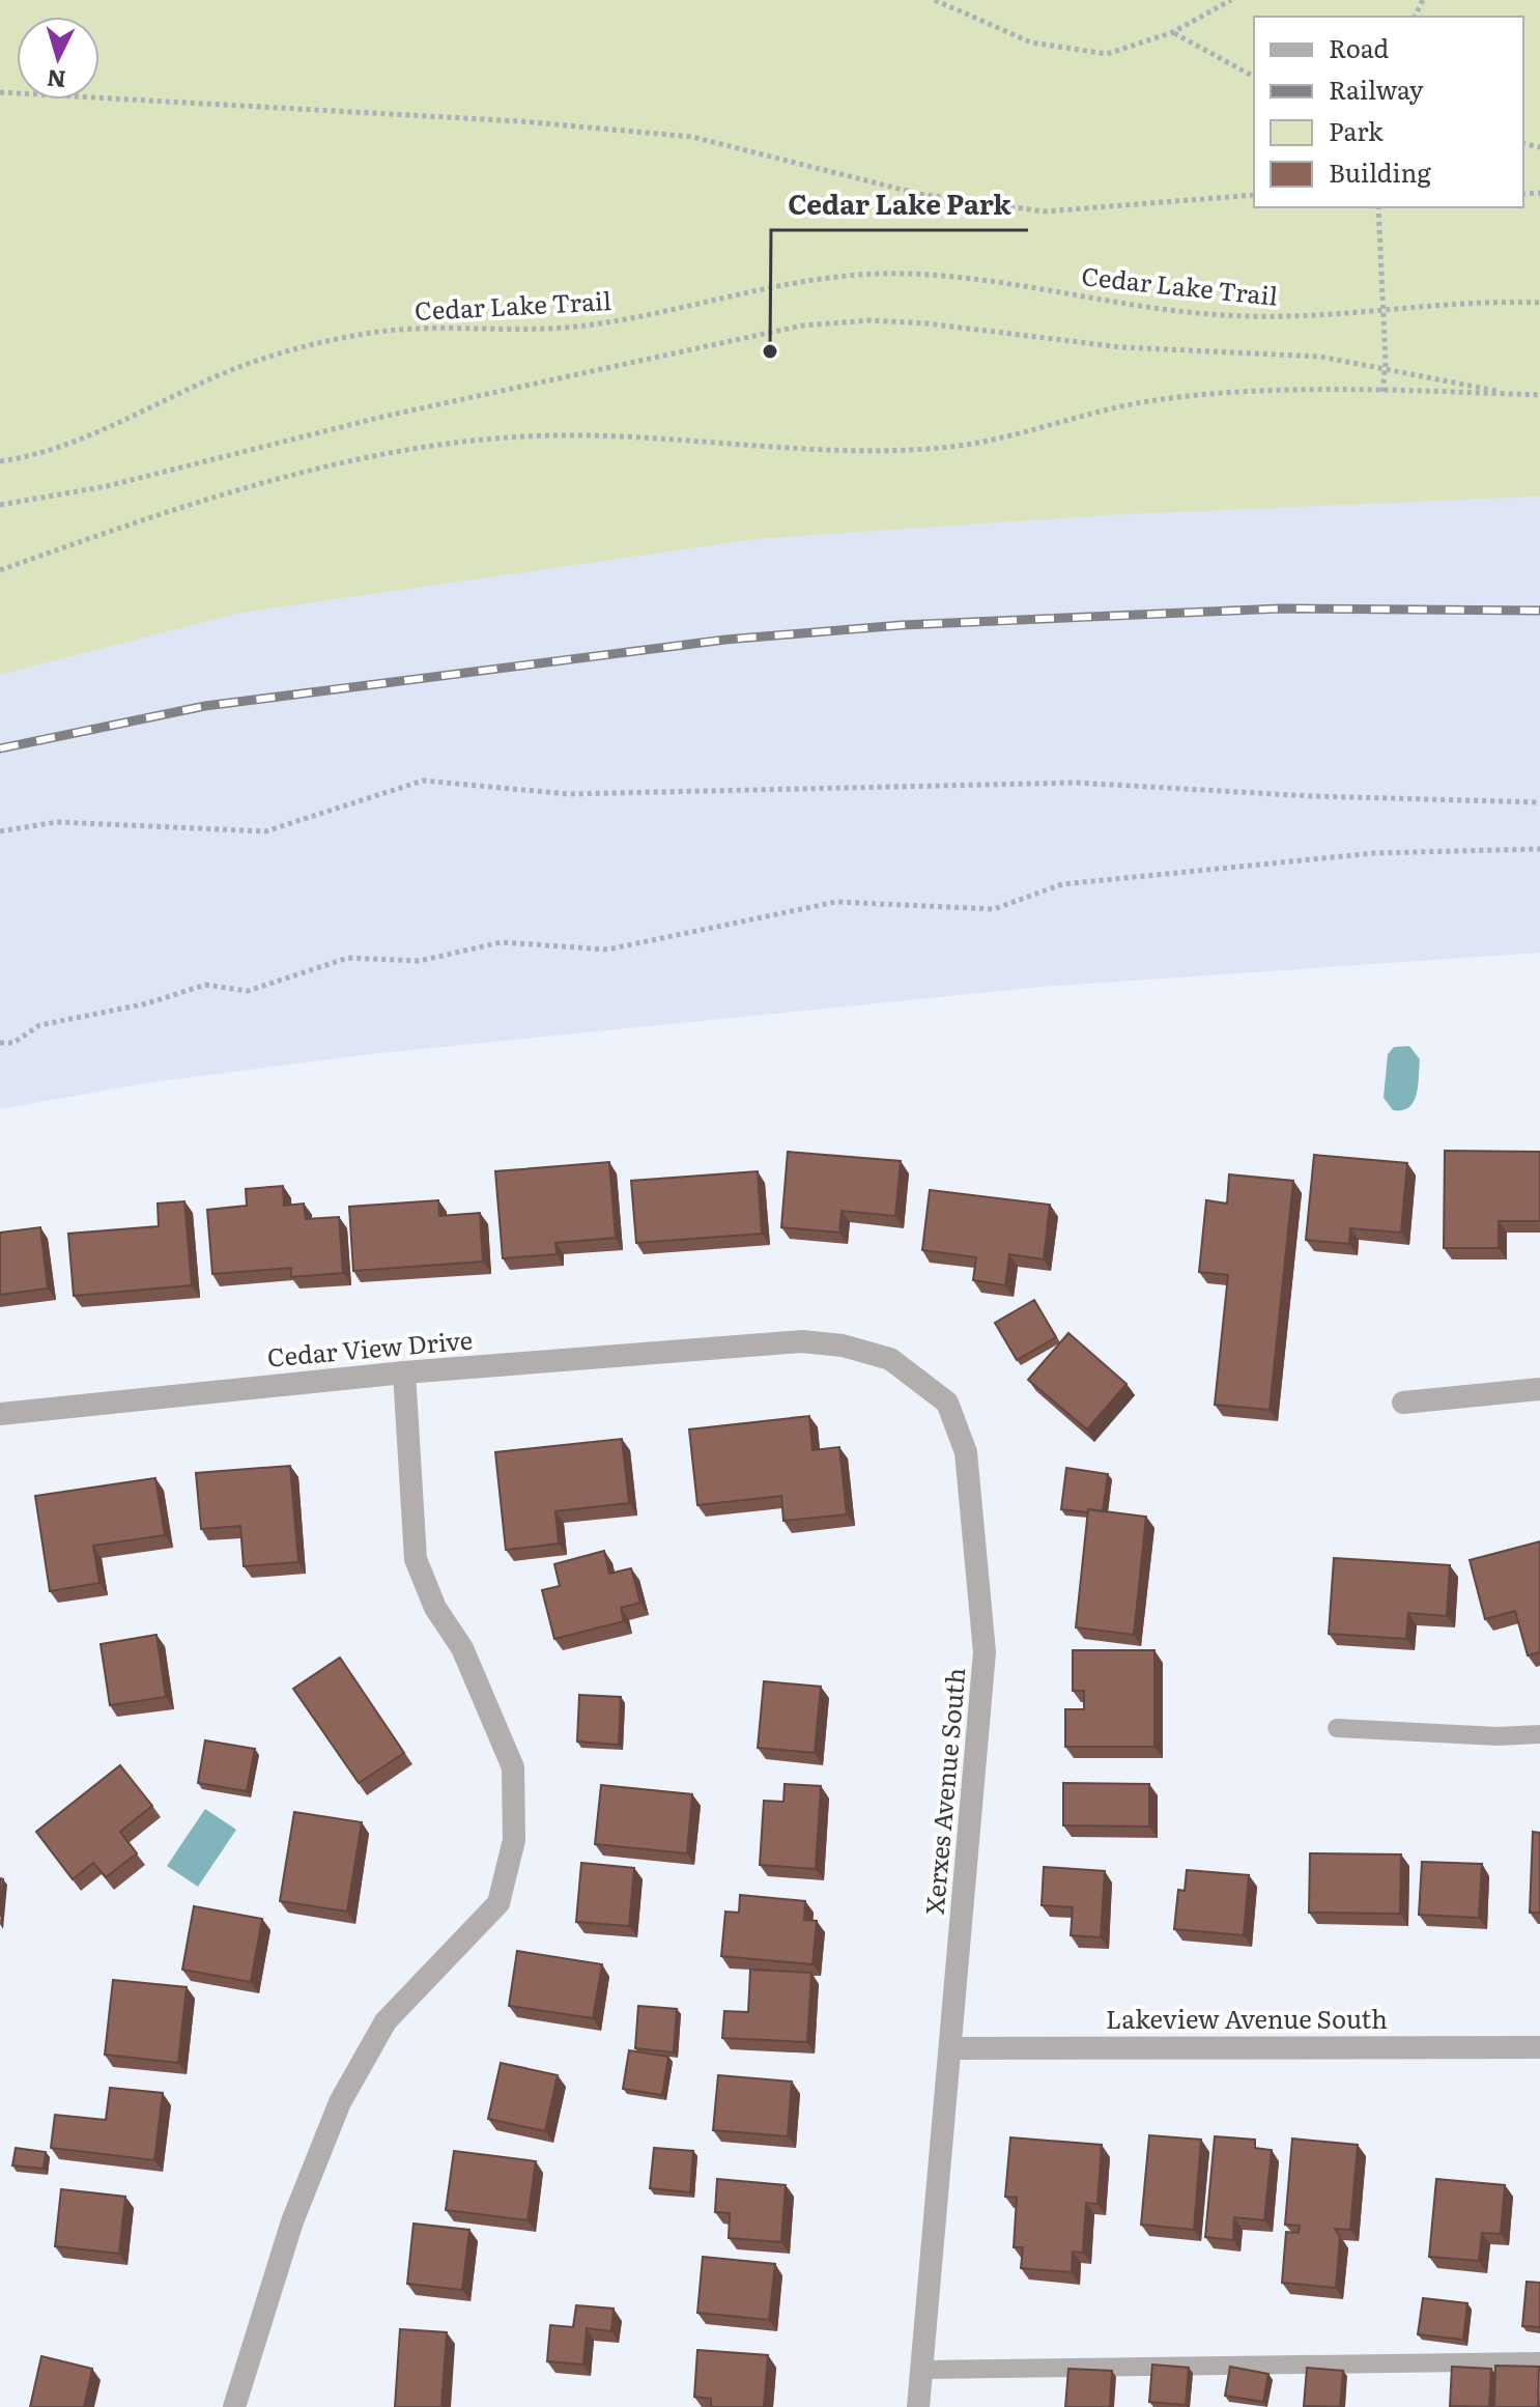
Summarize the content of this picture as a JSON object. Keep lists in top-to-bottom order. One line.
{"streets":{"street":["Cedar View Drive","Xerxes Avenue South","Lakeview Avenue South"],"path":["Cedar Lake Trail"]},"crossings":[["Cedar View Drive","Xerxes Avenue South"],["Xerxes Avenue South","Lakeview Avenue South"]],"places":["Cedar Lake Park"],"legend":["Road","Railway","Park","Building"],"north":"bottom"}
